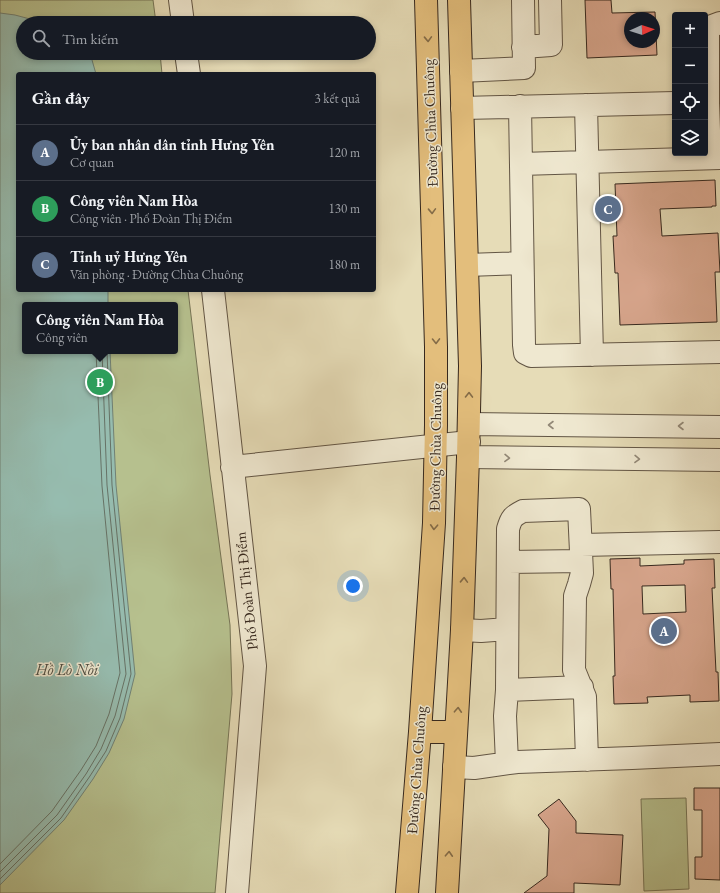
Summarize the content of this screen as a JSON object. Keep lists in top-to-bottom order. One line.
{"streets":{"main road":["Đường Chùa Chuông"],"street":["Phố Đoàn Thị Điểm"]},"water":["Hồ Lò Nồi"],"north":"right","page":{"map_buttons":["+","−"],"search":"Tìm kiếm","heading":["Gần đây","3 kết quả"],"list":[{"mark":"A","name":"Ủy ban nhân dân tỉnh Hưng Yên","note":"Cơ quan","value":"120 m"},{"mark":"B","name":"Công viên Nam Hòa","note":"Công viên · Phố Đoàn Thị Điểm","value":"130 m"},{"mark":"C","name":"Tỉnh uỷ Hưng Yên","note":"Văn phòng · Đường Chùa Chuông","value":"180 m"}],"pins":["C","B","A"],"popup":["Công viên Nam Hòa","Công viên"]}}
